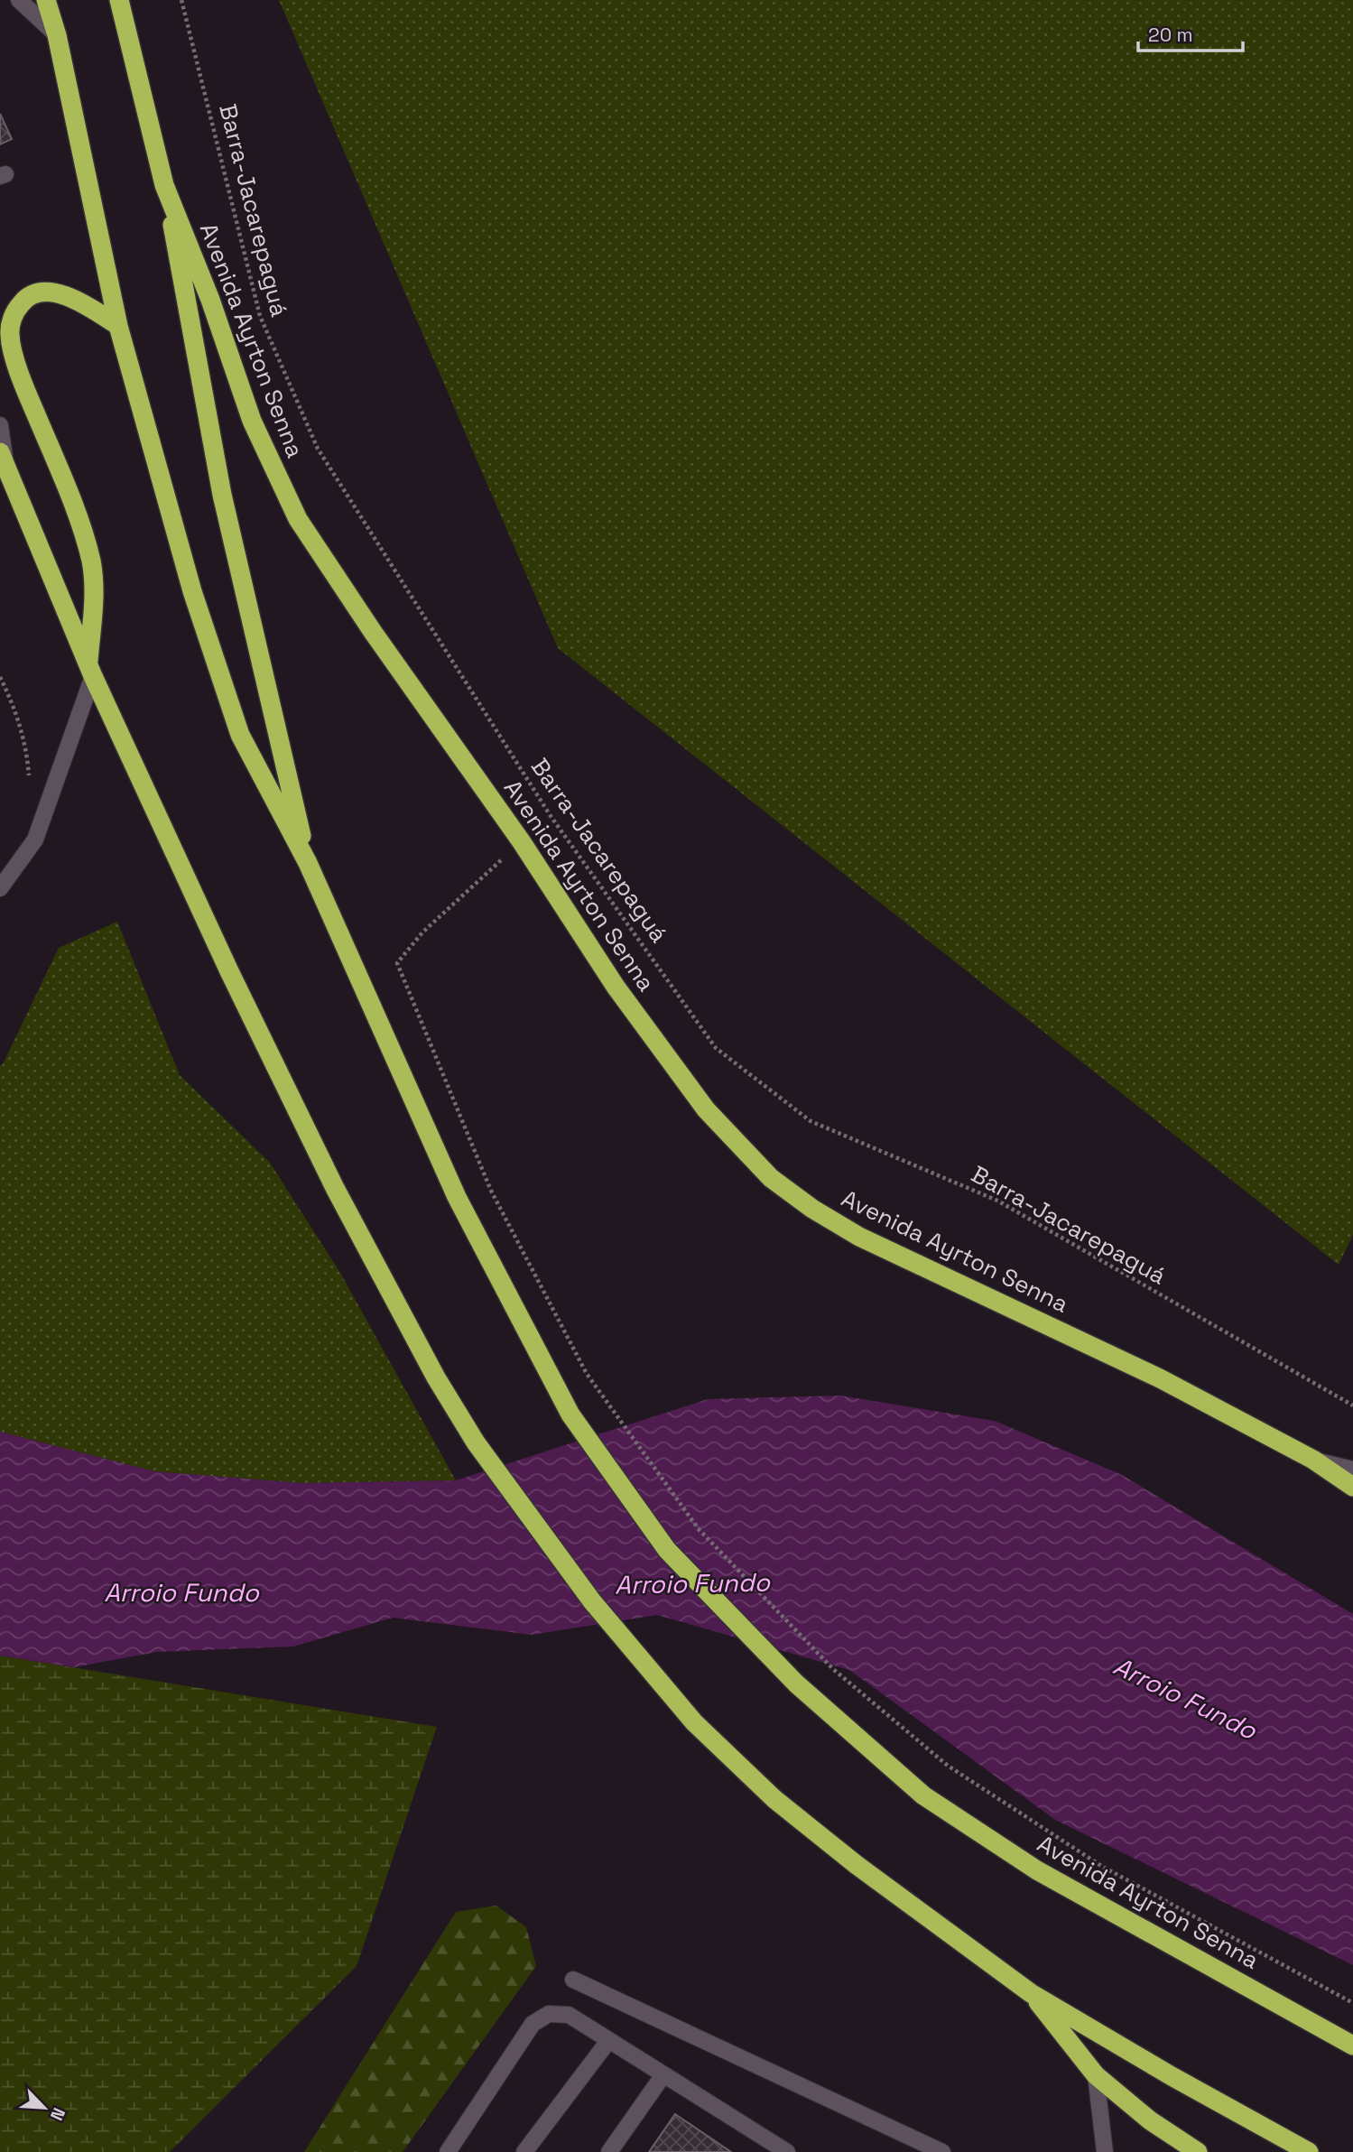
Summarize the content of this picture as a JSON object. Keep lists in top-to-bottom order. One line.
{"streets":{"highway":["Avenida Ayrton Senna"],"path":["Barra-Jacarepaguá"]},"water":["Arroio Fundo"],"scale_bar":"20 m","north":"bottom right"}
